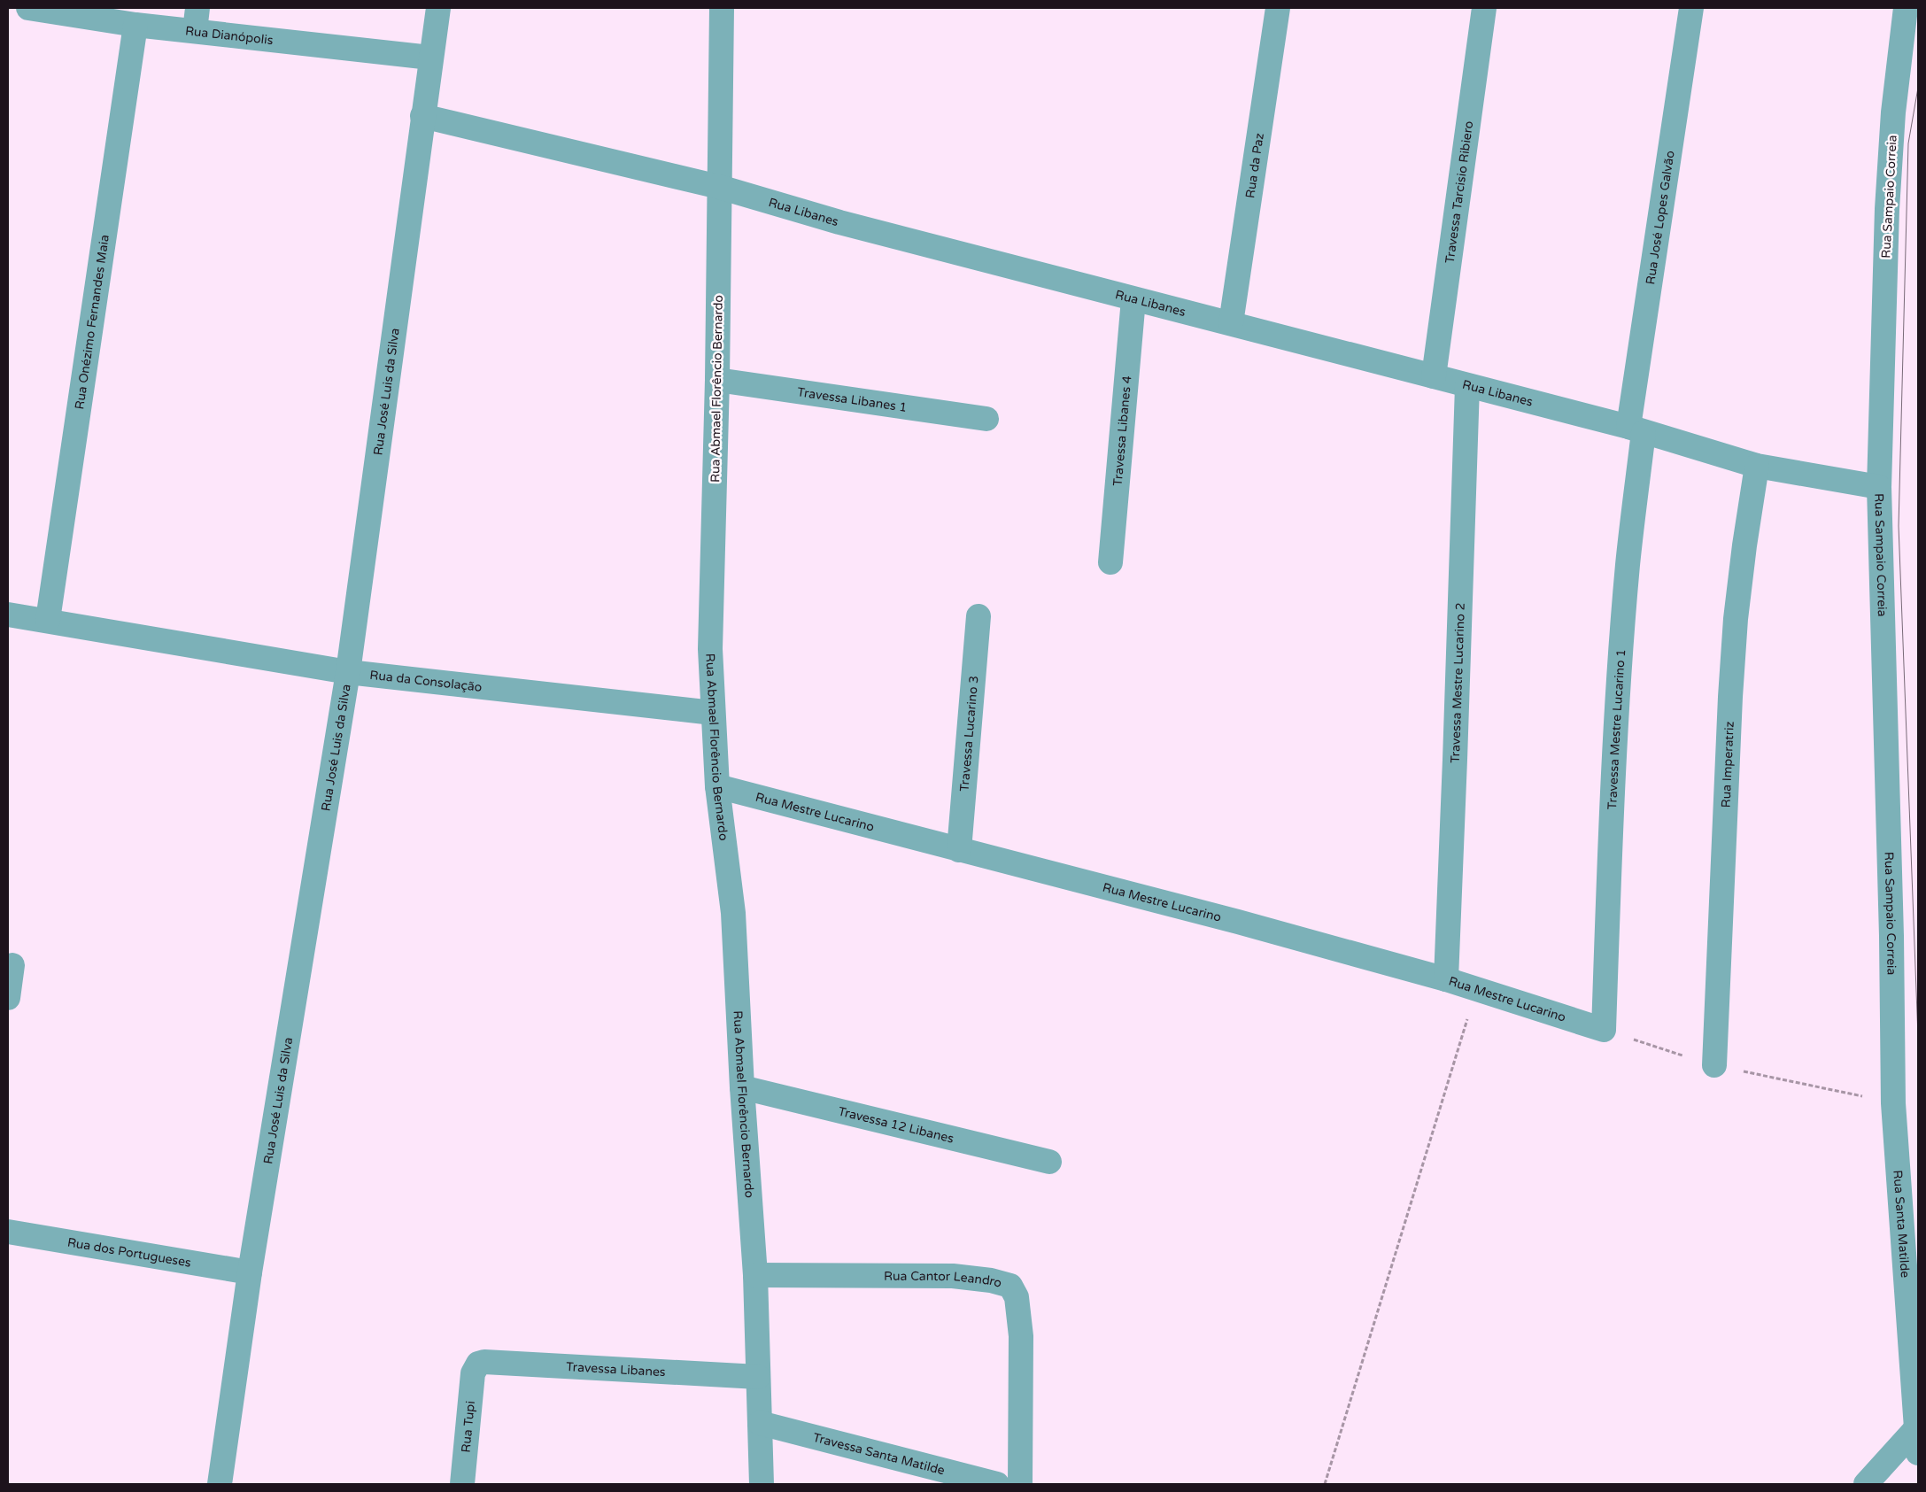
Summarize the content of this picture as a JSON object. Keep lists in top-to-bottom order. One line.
{"streets":{"street":["Rua Dianópolis","Rua da Paz","Travessa Tarcisio Ribiero","Rua Sampaio Correia","Rua Libanes","Rua José Lopes Galvão","Rua Onézimo Fernandes Maia","Rua Abmael Florêncio Bernardo","Rua José Luis da Silva","Travessa Libanes 1","Travessa Libanes 4","Rua da Consolação","Travessa Mestre Lucarino 2","Travessa Mestre Lucarino 1","Travessa Lucarino 3","Rua Imperatriz","Rua Mestre Lucarino","Travessa 12 Libanes","Rua Santa Matilde","Rua dos Portugueses","Rua Cantor Leandro","Travessa Libanes","Rua Tupi","Travessa Santa Matilde"]},"crossings":[["Rua Dianópolis","Rua Onézimo Fernandes Maia"],["Rua Dianópolis","Rua José Luis da Silva"],["Rua da Paz","Rua Libanes"],["Travessa Tarcisio Ribiero","Rua Libanes"],["Rua Sampaio Correia","Rua Libanes"],["Rua Sampaio Correia","Rua Santa Matilde"],["Rua Libanes","Rua José Lopes Galvão"],["Rua Libanes","Rua Abmael Florêncio Bernardo"],["Rua Libanes","Rua José Luis da Silva"],["Rua Libanes","Travessa Libanes 4"],["Rua Libanes","Travessa Mestre Lucarino 2"],["Rua Libanes","Travessa Mestre Lucarino 1"],["Rua Libanes","Rua Imperatriz"],["Rua José Lopes Galvão","Travessa Mestre Lucarino 1"],["Rua Onézimo Fernandes Maia","Rua da Consolação"],["Rua Abmael Florêncio Bernardo","Travessa Libanes 1"],["Rua Abmael Florêncio Bernardo","Rua da Consolação"],["Rua Abmael Florêncio Bernardo","Rua Mestre Lucarino"],["Rua Abmael Florêncio Bernardo","Travessa 12 Libanes"],["Rua Abmael Florêncio Bernardo","Rua Cantor Leandro"],["Rua Abmael Florêncio Bernardo","Travessa Libanes"],["Rua Abmael Florêncio Bernardo","Travessa Santa Matilde"],["Rua José Luis da Silva","Rua da Consolação"],["Rua José Luis da Silva","Rua dos Portugueses"],["Travessa Mestre Lucarino 2","Rua Mestre Lucarino"],["Travessa Mestre Lucarino 1","Rua Mestre Lucarino"],["Travessa Lucarino 3","Rua Mestre Lucarino"],["Travessa Libanes","Rua Tupi"]]}
